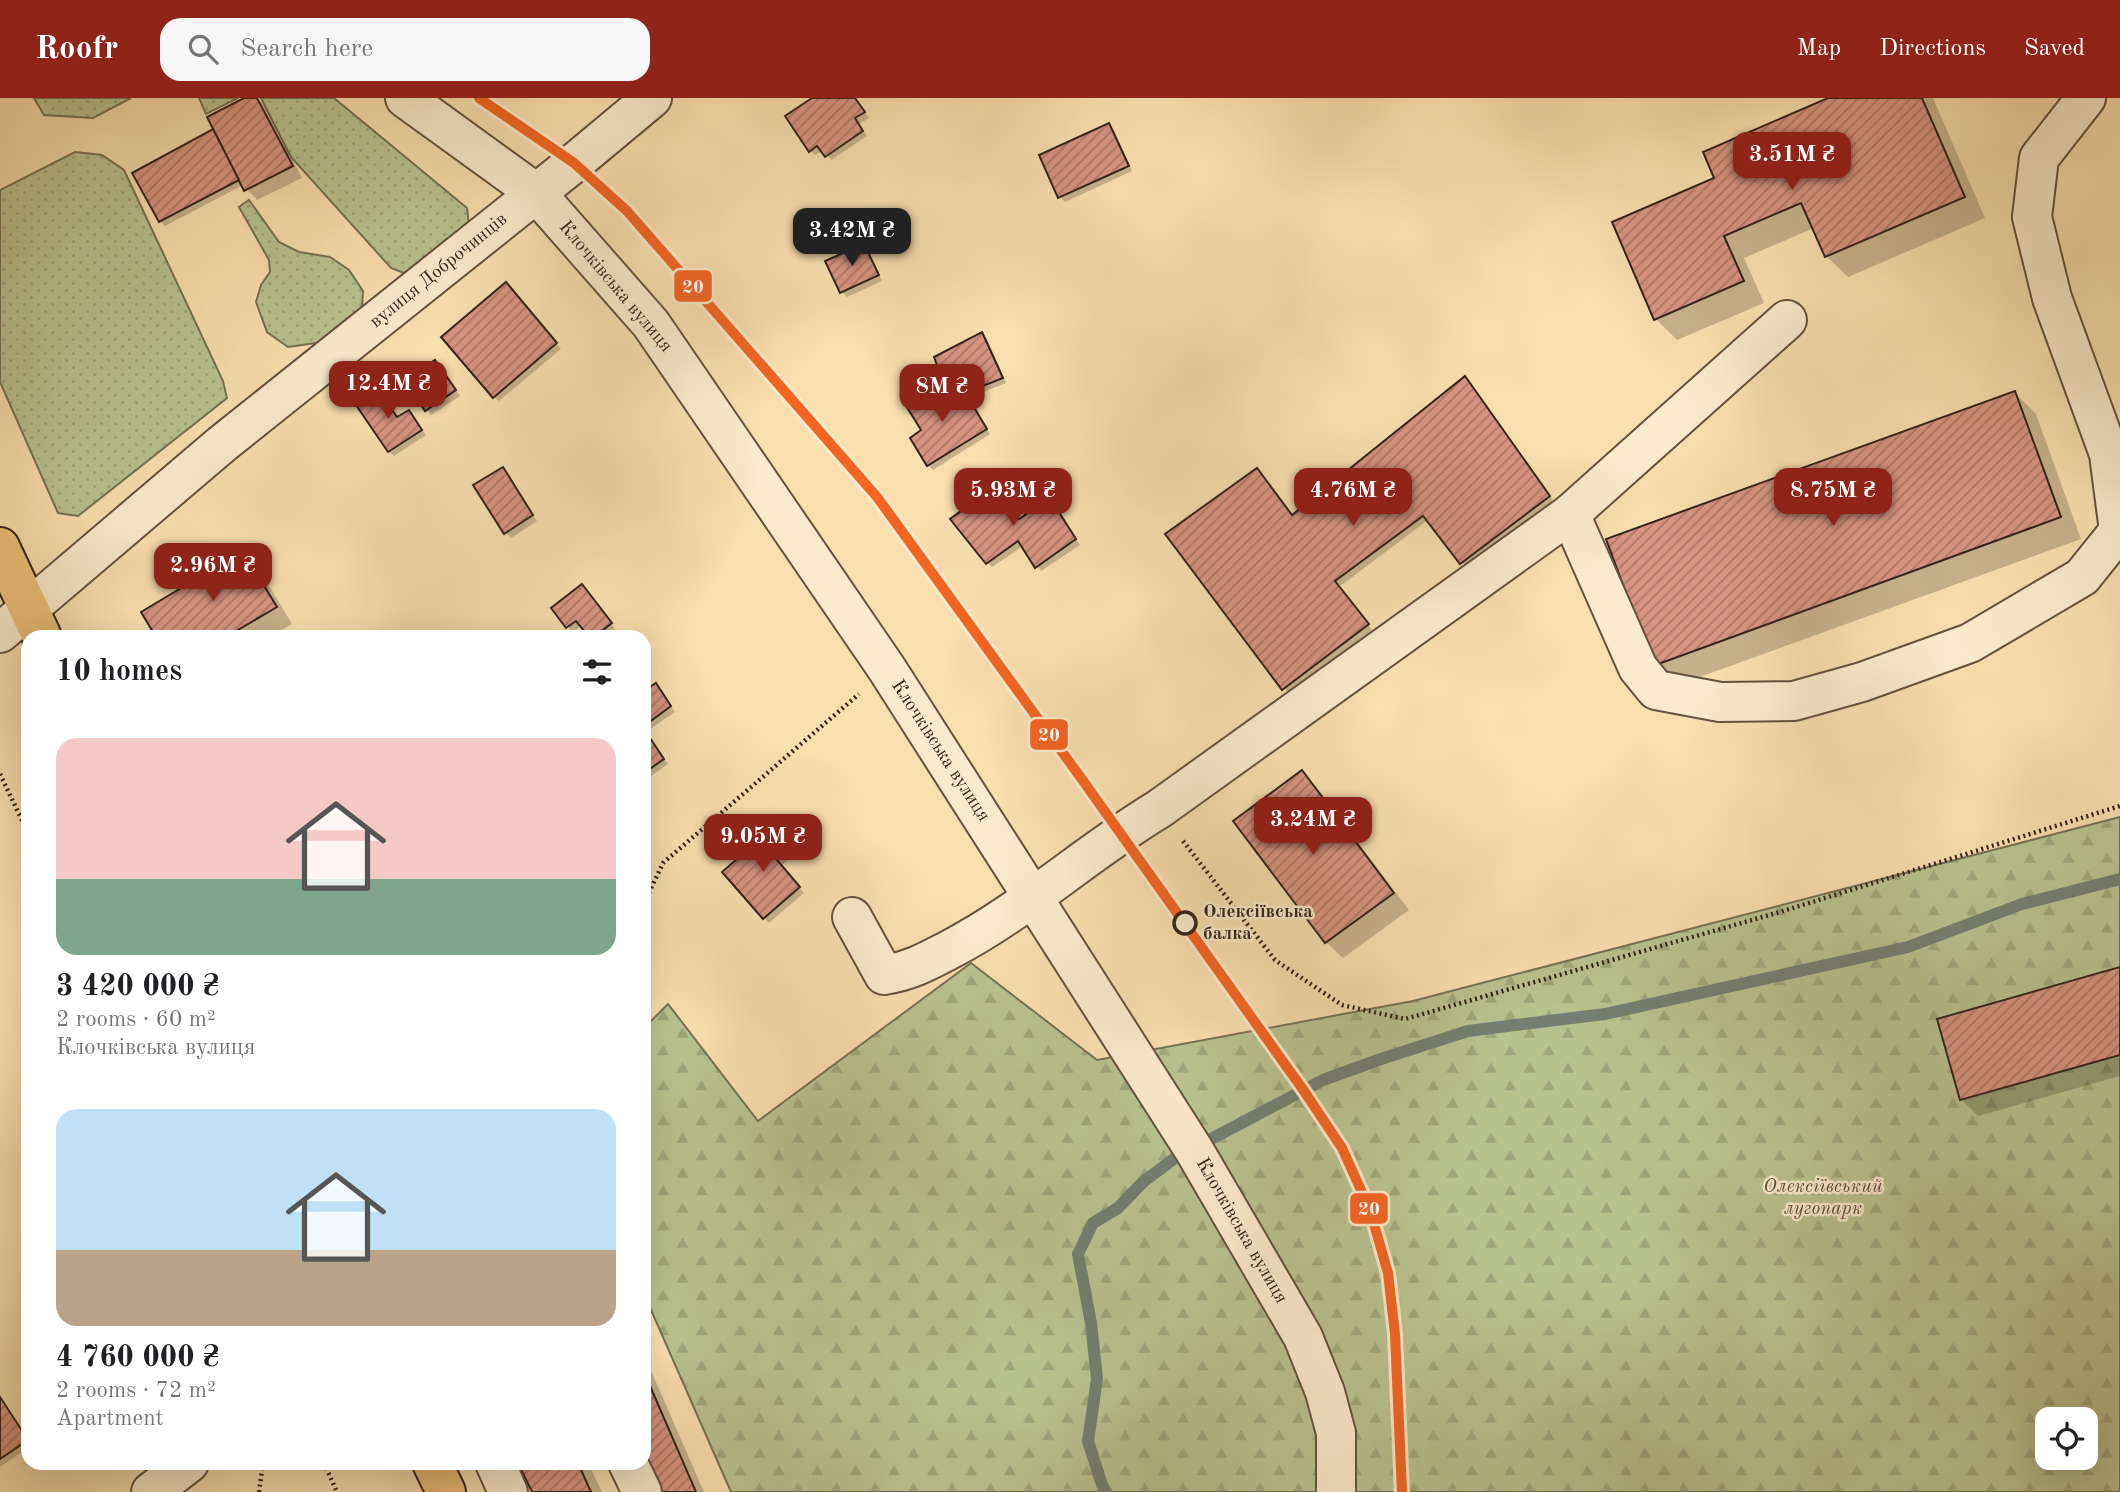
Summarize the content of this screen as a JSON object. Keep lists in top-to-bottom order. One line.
{"streets":{"street":["вулиця Доброчинців","Клочківська вулиця"]},"crossings":[["вулиця Доброчинців","Клочківська вулиця"]],"parks":["Олексіївський лугопарк"],"places":["Олексіївська балка"],"lines":["transit line 20"],"page":{"header":"Roofr","search":"Search here","nav":["Map","Directions","Saved"],"price":["3.51M ₴","3.42M ₴","12.4M ₴","8M ₴","5.93M ₴","4.76M ₴","8.75M ₴","2.96M ₴","3.24M ₴","9.05M ₴"],"heading":"10 homes","list":[{"name":"3 420 000 ₴","note":"2 rooms · 60 m² · Клочківська вулиця"},{"name":"4 760 000 ₴","note":"2 rooms · 72 m² · Apartment"}]}}
